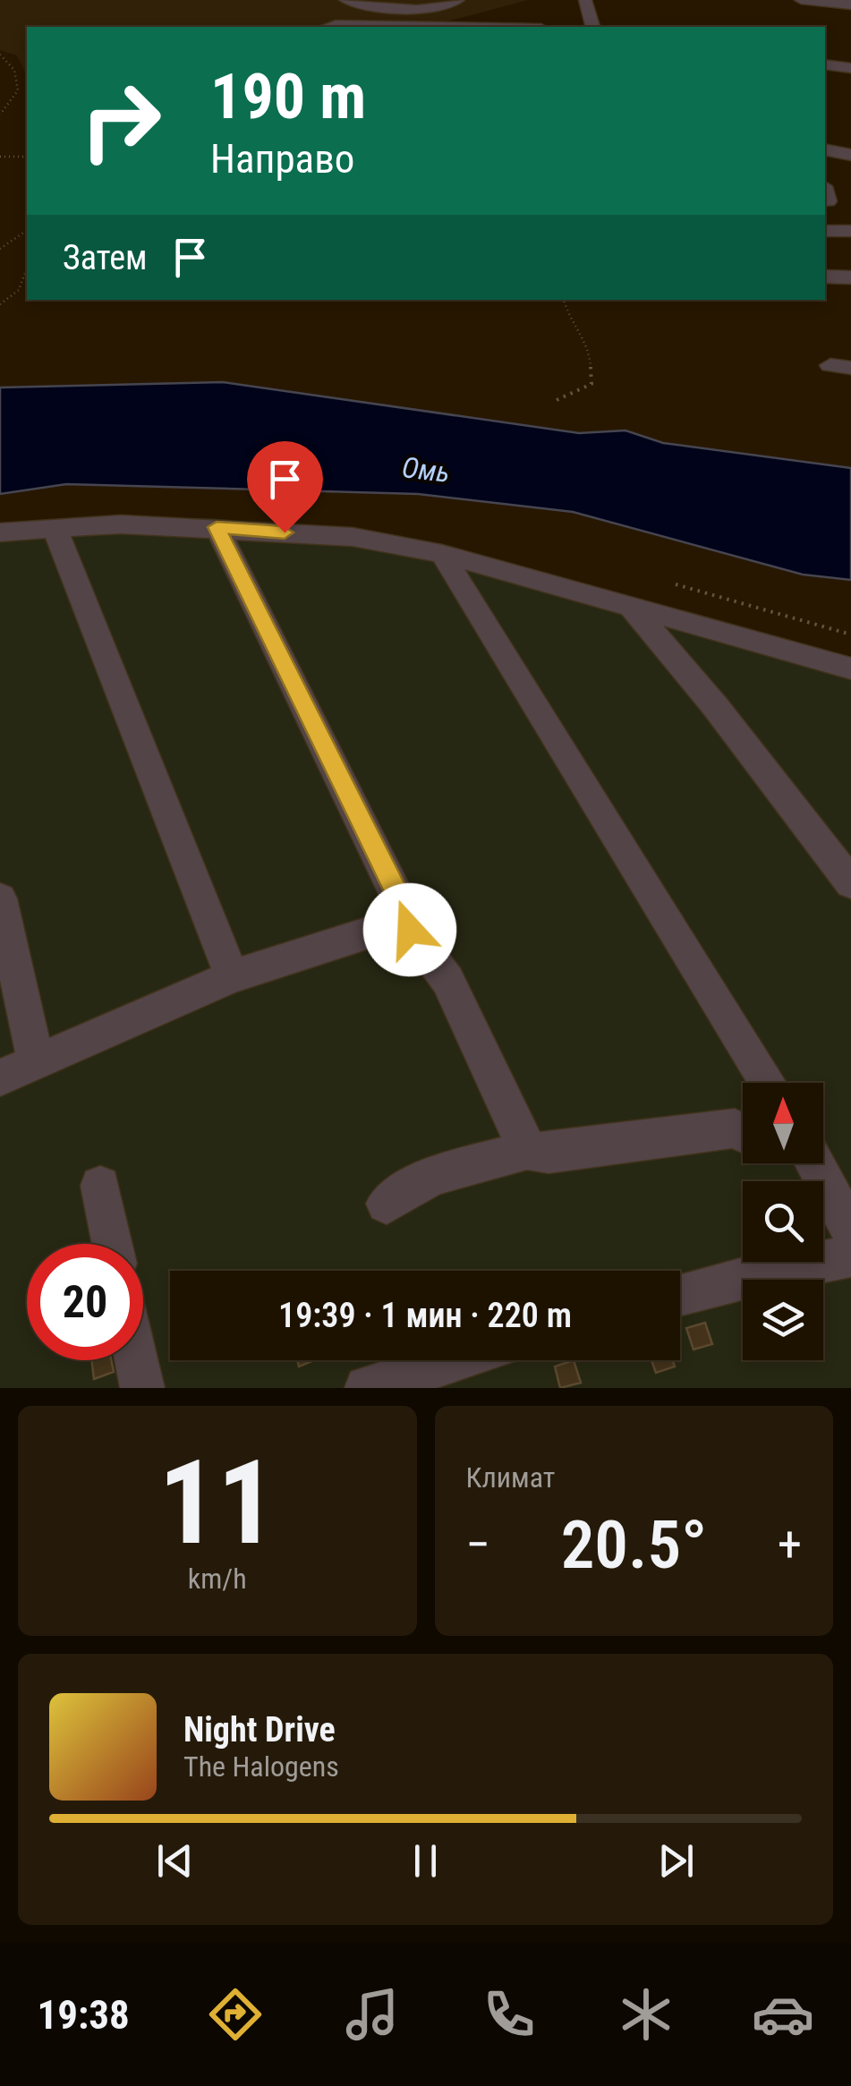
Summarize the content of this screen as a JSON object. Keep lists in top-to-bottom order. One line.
{"water":["Омь"],"north":"top","page":{"turn":["190 m","Направо"],"then":"Затем","limit":"20","trip":"19:39 · 1 мин · 220 m","tile":[["11","km/h"],"Климат"],"heat":["−","20.5°","+"],"song":["Night Drive","The Halogens"],"tabs":"19:38"}}
